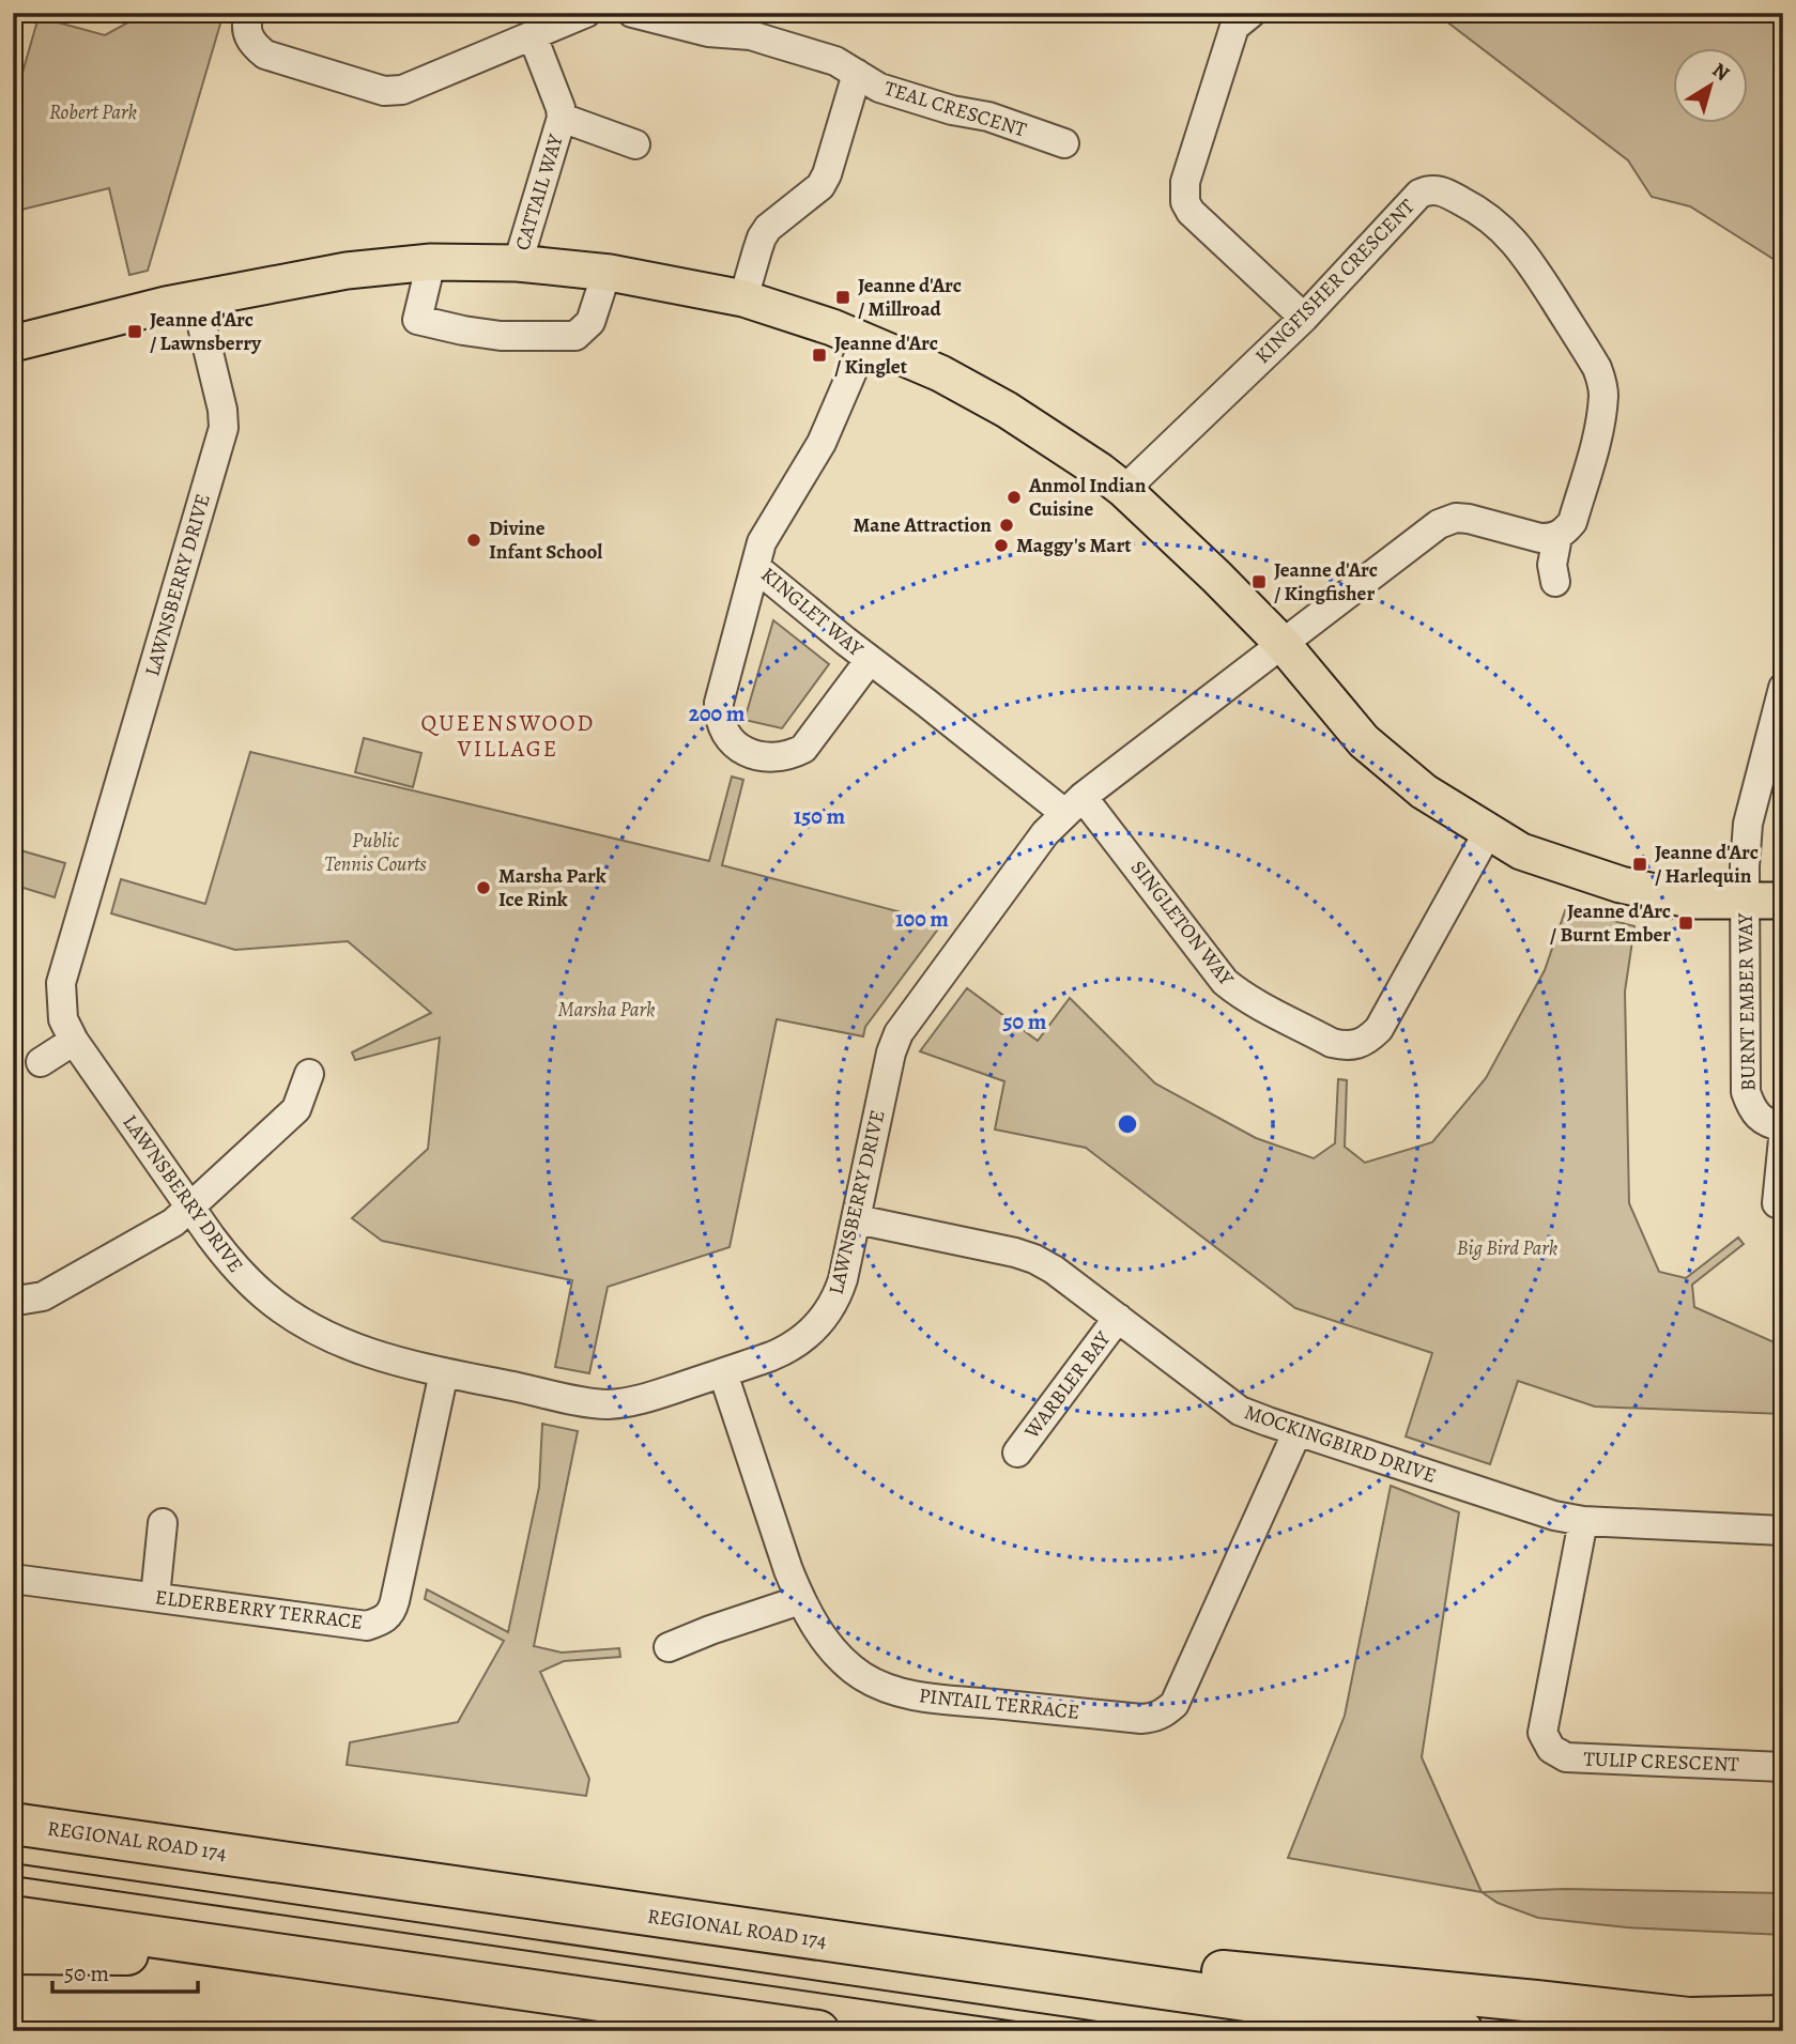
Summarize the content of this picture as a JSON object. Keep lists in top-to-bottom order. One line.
{"streets":{"highway":["REGIONAL ROAD 174"],"street":["TEAL CRESCENT","CATTAIL WAY","KINGFISHER CRESCENT","LAWNSBERRY DRIVE","KINGLET WAY","SINGLETON WAY","BURNT EMBER WAY","WARBLER BAY","MOCKINGBIRD DRIVE","ELDERBERRY TERRACE","PINTAIL TERRACE","TULIP CRESCENT"]},"crossings":[["LAWNSBERRY DRIVE","KINGLET WAY"],["LAWNSBERRY DRIVE","SINGLETON WAY"],["LAWNSBERRY DRIVE","MOCKINGBIRD DRIVE"],["LAWNSBERRY DRIVE","ELDERBERRY TERRACE"],["LAWNSBERRY DRIVE","PINTAIL TERRACE"],["KINGLET WAY","SINGLETON WAY"],["WARBLER BAY","MOCKINGBIRD DRIVE"],["MOCKINGBIRD DRIVE","PINTAIL TERRACE"],["MOCKINGBIRD DRIVE","TULIP CRESCENT"]],"districts":["QUEENSWOOD VILLAGE"],"parks":["Robert Park","Public Tennis Courts","Marsha Park","Big Bird Park"],"places":{"transit":["Jeanne d'Arc / Millroad","Jeanne d'Arc / Lawnsberry","Jeanne d'Arc / Kinglet","Jeanne d'Arc / Kingfisher","Jeanne d'Arc / Harlequin","Jeanne d'Arc / Burnt Ember"],"other":["Anmol Indian Cuisine","Mane Attraction","Divine Infant School","Maggy's Mart","Marsha Park Ice Rink"]},"scale_bar":"50 m","north":"top right","rings":["200 m","150 m","100 m","50 m"]}
